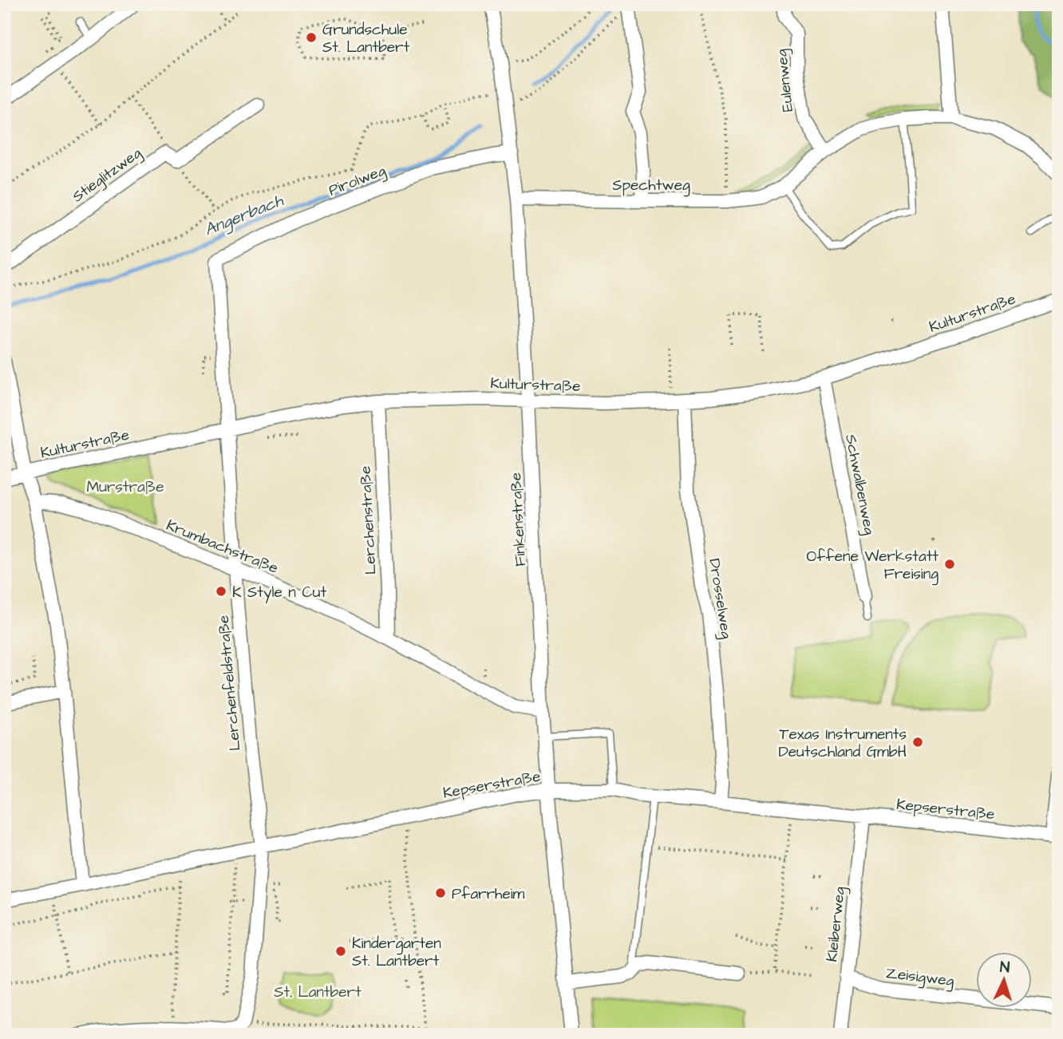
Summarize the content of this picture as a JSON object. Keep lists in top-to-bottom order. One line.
{"streets":{"street":["Eulenweg","Stieglitzweg","Pirolweg","Spechtweg","Kulturstraße","Schwalbenweg","Finkenstraße","Lerchenstraße","Krumbachstraße","Drosselweg","Lerchenfeldstraße","Kepserstraße","Kleiberweg","Zeisigweg"]},"crossings":[["Eulenweg","Spechtweg"],["Pirolweg","Finkenstraße"],["Pirolweg","Lerchenfeldstraße"],["Spechtweg","Finkenstraße"],["Kulturstraße","Schwalbenweg"],["Kulturstraße","Finkenstraße"],["Kulturstraße","Lerchenstraße"],["Kulturstraße","Drosselweg"],["Kulturstraße","Lerchenfeldstraße"],["Finkenstraße","Krumbachstraße"],["Finkenstraße","Kepserstraße"],["Lerchenstraße","Krumbachstraße"],["Krumbachstraße","Lerchenfeldstraße"],["Drosselweg","Kepserstraße"],["Lerchenfeldstraße","Kepserstraße"],["Kepserstraße","Kleiberweg"],["Kleiberweg","Zeisigweg"]],"water":["Angerbach"],"parks":["Murstraße","St. Lantbert"],"places":["Grundschule St. Lantbert","Offene Werkstatt Freising","K Style n Cut","Texas Instruments Deutschland GmbH","Pfarrheim","Kindergarten St. Lantbert"],"north":"top"}
